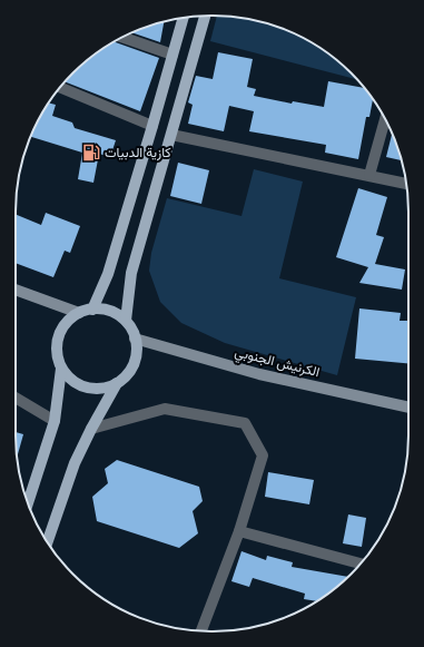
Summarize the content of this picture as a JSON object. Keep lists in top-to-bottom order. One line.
{"streets":{"main road":["الكرنيش الجنوبي"]},"places":{"fuel station":["كازية الدبيات"]}}
